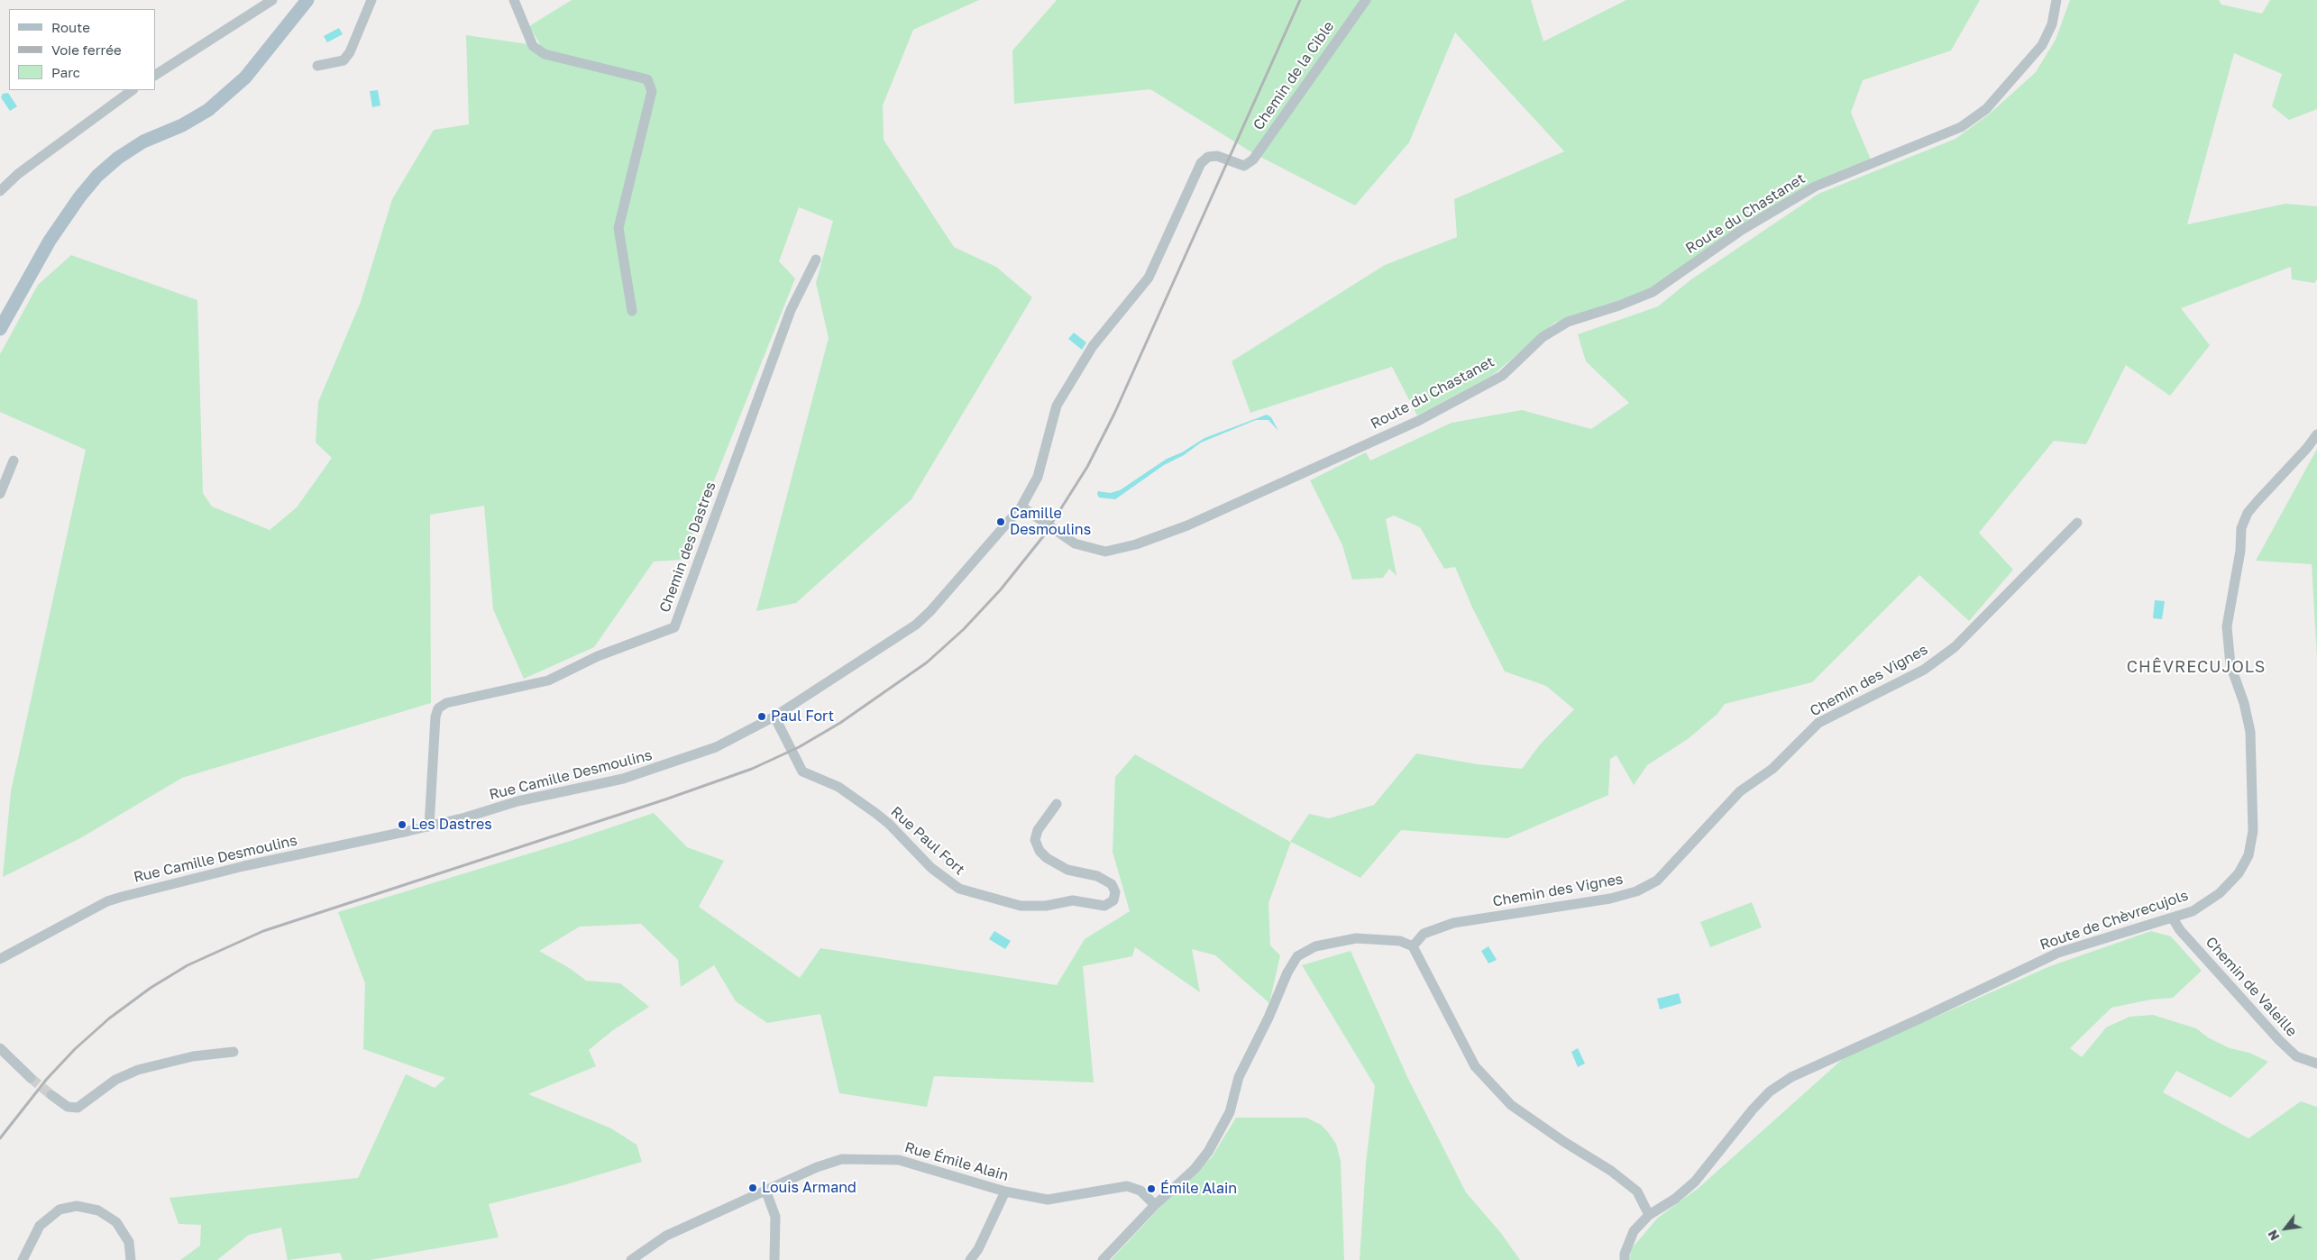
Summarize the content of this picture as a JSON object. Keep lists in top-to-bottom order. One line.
{"streets":{"street":["Chemin de la Cible","Route du Chastanet","Chemin des Dastres","Chemin des Vignes","Rue Camille Desmoulins","Rue Paul Fort","Route de Chèvrecujols","Chemin de Valeille","Rue Émile Alain"]},"crossings":[["Chemin de la Cible","Rue Camille Desmoulins"],["Route du Chastanet","Rue Camille Desmoulins"],["Chemin des Dastres","Rue Camille Desmoulins"],["Rue Camille Desmoulins","Rue Paul Fort"],["Route de Chèvrecujols","Chemin de Valeille"]],"districts":["CHÊVRECUJOLS"],"places":["Camille Desmoulins","Paul Fort","Les Dastres","Louis Armand","Émile Alain"],"legend":["Route","Voie ferrée","Parc"],"north":"bottom left"}
